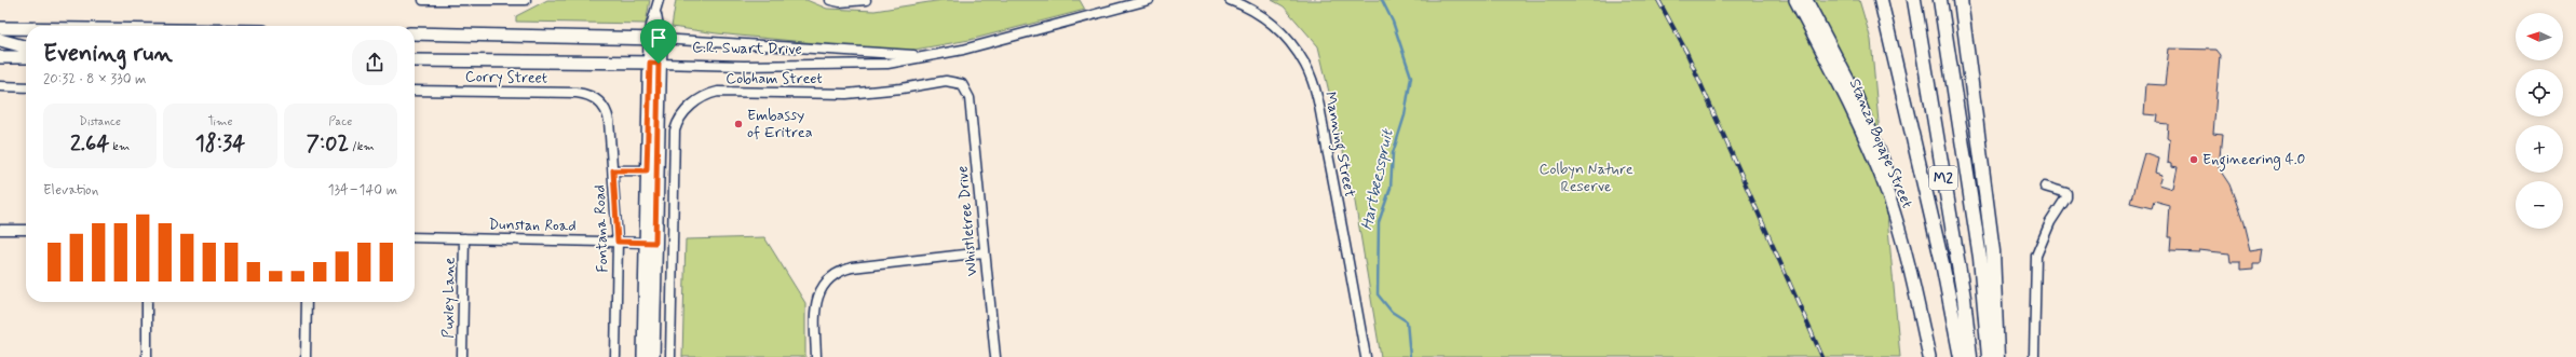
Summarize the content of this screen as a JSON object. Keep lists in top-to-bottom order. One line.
{"streets":{"highway":["M2"],"main road":["C.R. Swart Drive","Stanza Bopape Street"],"street":["Corry Street","Cobham Street","Manning Street","Whistletree Drive","Dunstan Road","Fontana Road","Puxley Lane"]},"crossings":[["Corry Street","Fontana Road"],["Cobham Street","Whistletree Drive"],["Dunstan Road","Fontana Road"],["Dunstan Road","Puxley Lane"]],"water":["Hartbeesspruit"],"parks":["Colbyn Nature Reserve"],"places":["Embassy of Eritrea","Engineering 4.0"],"north":"left","page":{"map_buttons":["+","−"],"heading":["Evening run","20:32 · 8 × 330 m"],"stats":[["Distance","2.64 km"],["Time","18:34"],["Pace","7:02 /km"]],"chart":["Elevation","134–140 m"]}}
